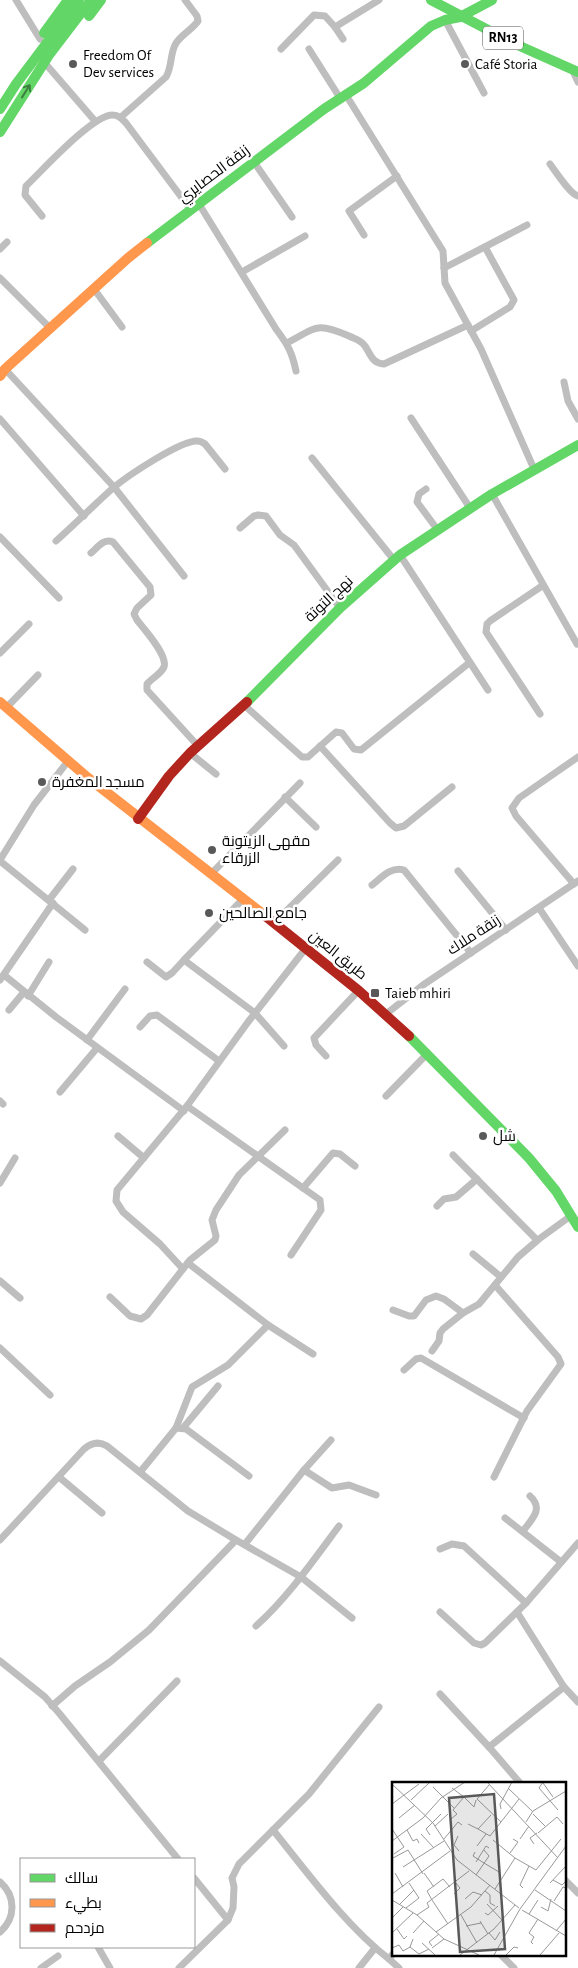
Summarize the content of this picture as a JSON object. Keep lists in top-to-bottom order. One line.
{"streets":{"main road":["RN13","زنقة الحصايري","نهج التوتة","طريق العين"],"street":["زنقة ملاك"]},"crossings":[["RN13","زنقة الحصايري"],["نهج التوتة","طريق العين"],["زنقة ملاك","طريق العين"]],"places":{"other":["Freedom Of Dev services","Café Storia","مسجد المغفرة","مقهى الزيتونة الزرقاء","جامع الصالحين","شل"],"transit":["Taieb mhiri"]},"legend":["سالك","بطيء","مزدحم"]}
